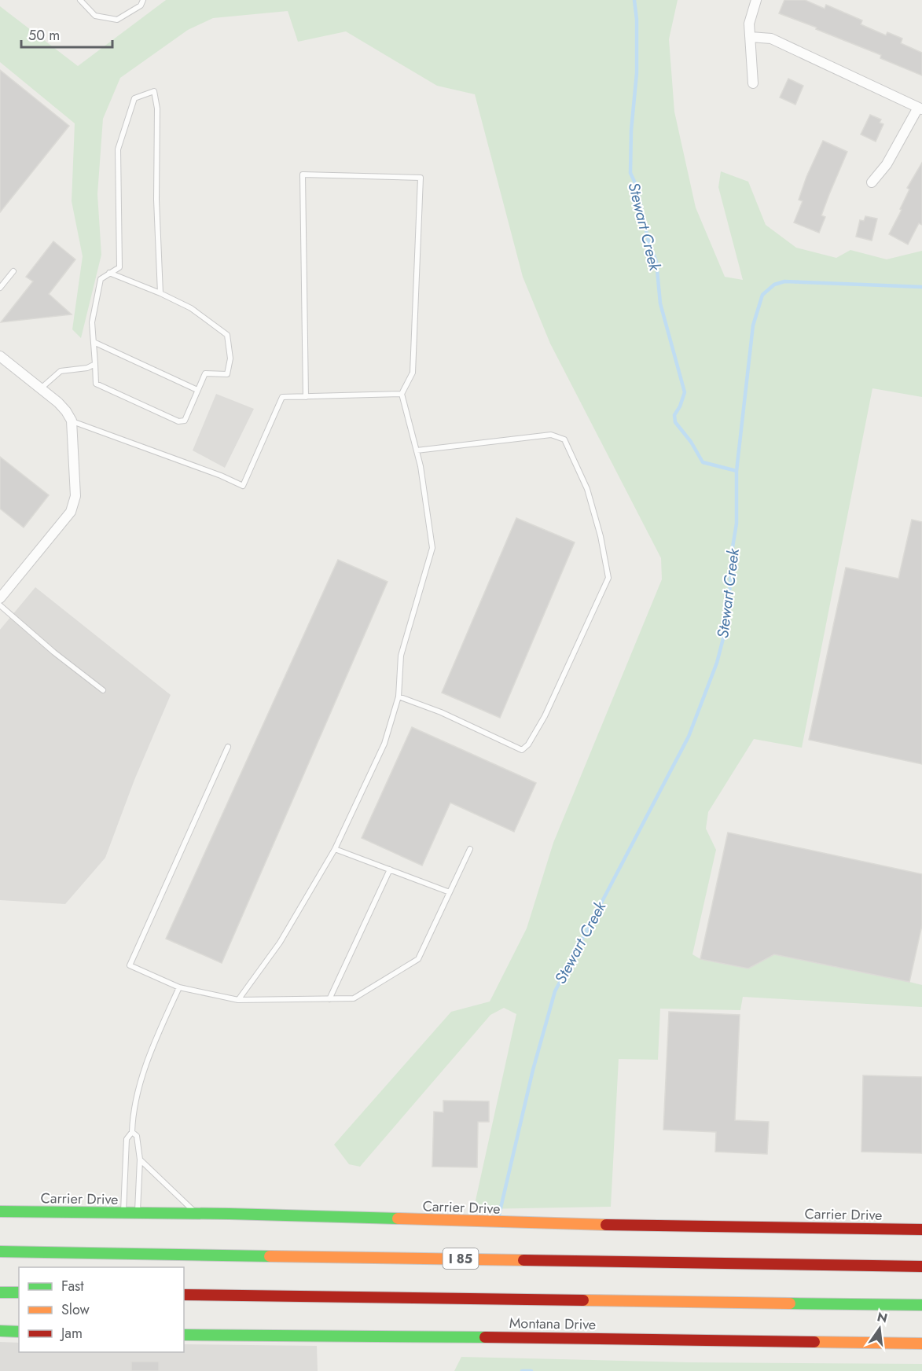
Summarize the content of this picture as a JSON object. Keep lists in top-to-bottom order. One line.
{"streets":{"main road":["Carrier Drive","I 85","Montana Drive"]},"water":["Stewart Creek"],"legend":["Fast","Slow","Jam"],"scale_bar":"50 m","north":"top"}
